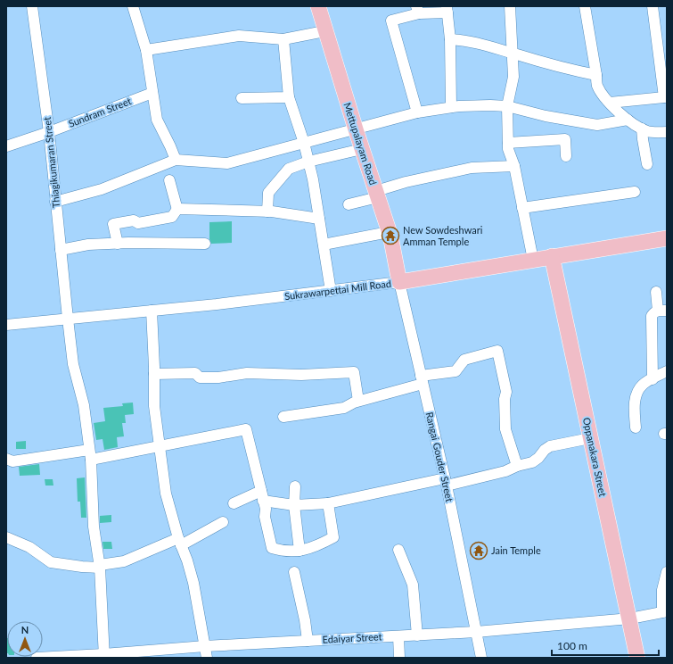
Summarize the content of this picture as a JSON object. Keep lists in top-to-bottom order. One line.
{"streets":{"highway":["Mettupalayam Road","Sukrawarpettai Mill Road","Oppanakara Street"],"street":["Sundram Street","Thiagikumaran Street","Rangai Gouder Street","Edaiyar Street"]},"crossings":[["Sundram Street","Thiagikumaran Street"],["Mettupalayam Road","Sukrawarpettai Mill Road"],["Mettupalayam Road","Rangai Gouder Street"],["Thiagikumaran Street","Sukrawarpettai Mill Road"],["Thiagikumaran Street","Edaiyar Street"],["Sukrawarpettai Mill Road","Rangai Gouder Street"],["Sukrawarpettai Mill Road","Oppanakara Street"],["Rangai Gouder Street","Edaiyar Street"],["Oppanakara Street","Edaiyar Street"]],"places":{"temple":["New Sowdeshwari Amman Temple","Jain Temple"]},"scale_bar":"100 m","north":"top"}
